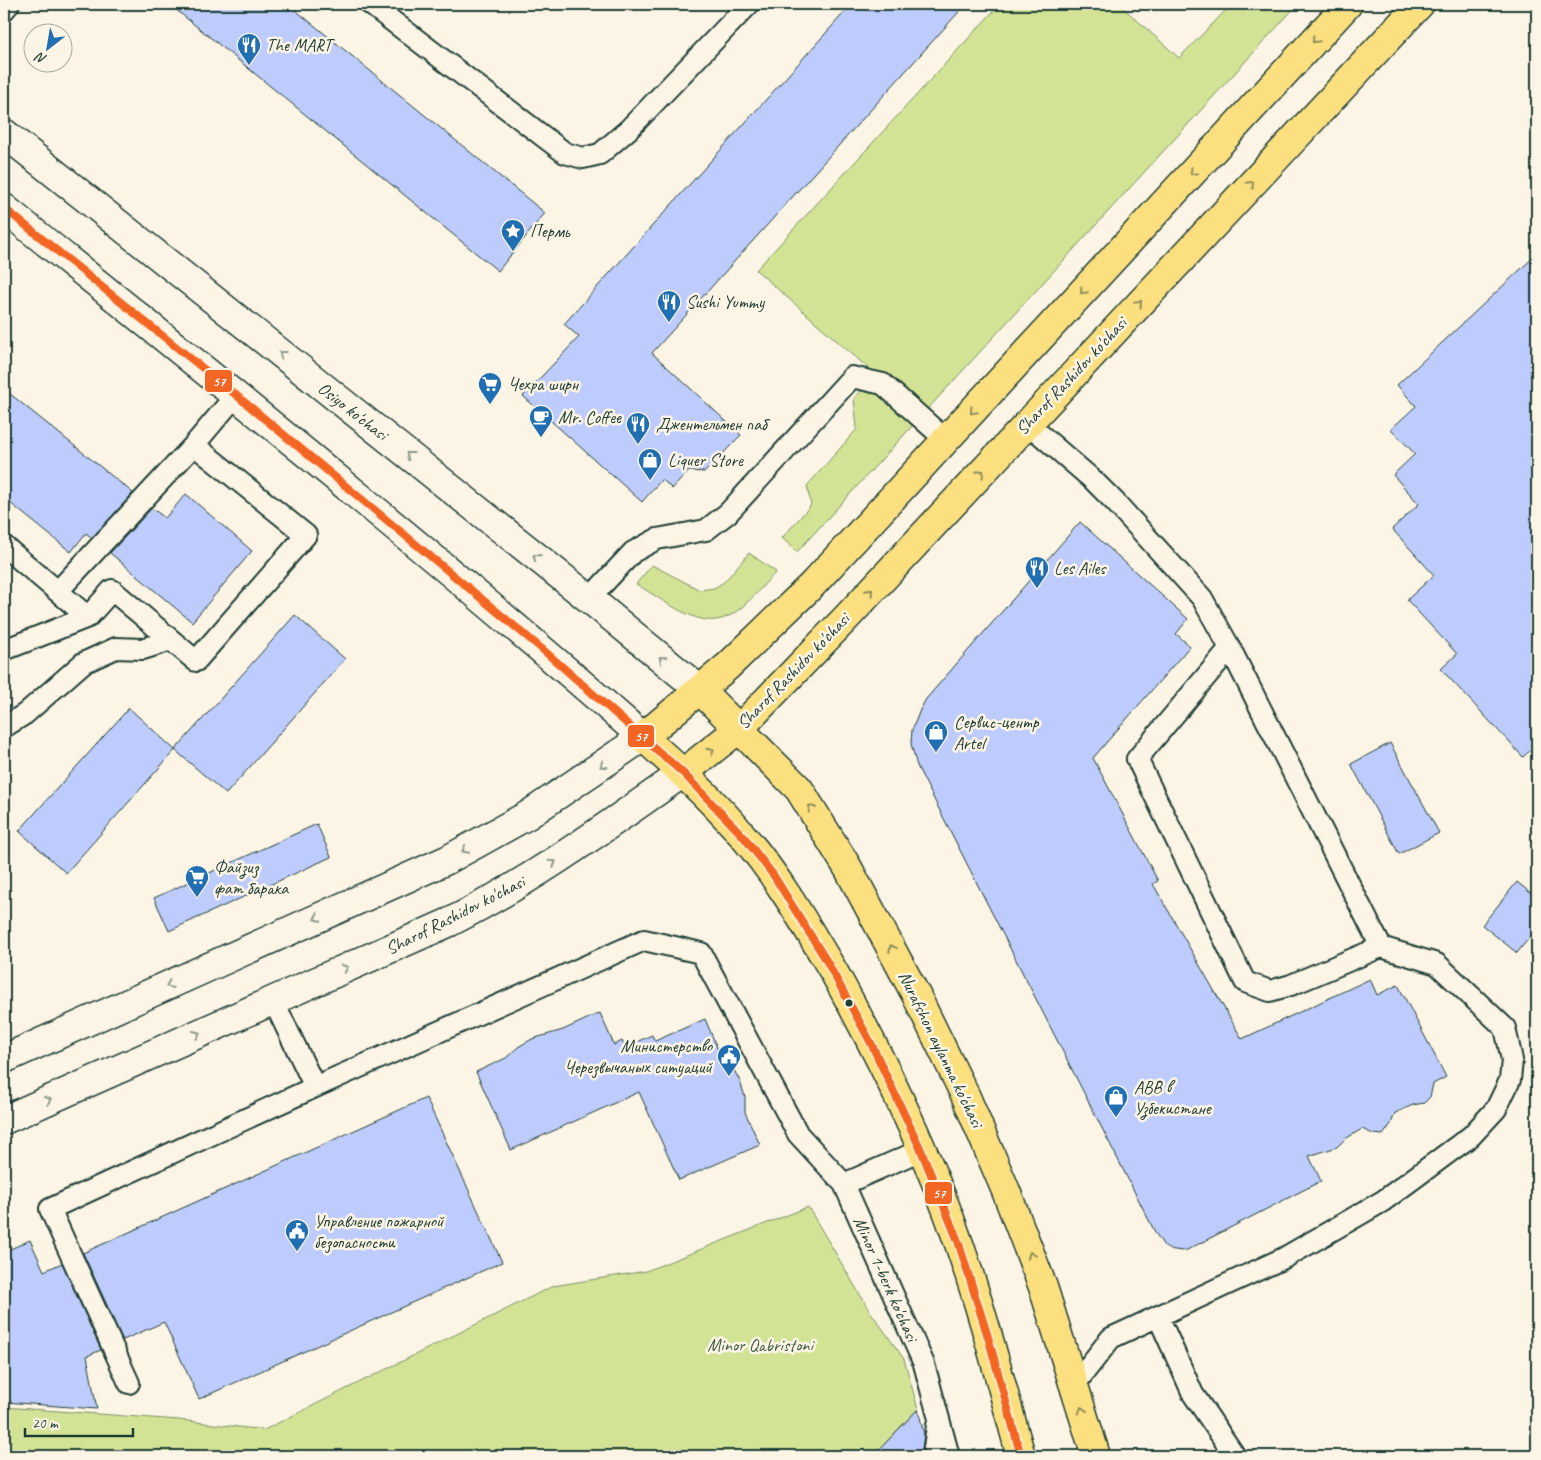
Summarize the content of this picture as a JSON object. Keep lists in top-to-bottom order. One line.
{"streets":{"main road":["Sharof Rashidov ko'chasi","Osiyo ko'chasi","Nurafshon aylanma ko'chasi"],"lane":["Minor 1-berk ko'chasi"]},"crossings":[["Sharof Rashidov ko'chasi","Nurafshon aylanma ko'chasi"],["Osiyo ko'chasi","Nurafshon aylanma ko'chasi"]],"parks":["Minor Qabristoni"],"places":{"restaurant":["The MART","Sushi Yummy","Джентельмен паб","Les Ailes"],"place":["Пермь"],"supermarket":["Чехра ширн","Файзиз фат барака"],"cafe":["Mr. Coffee"],"shop":["Liquer Store","Сервис-центр Artel","ABB в Узбекистане"],"public building":["Министерство Черезвычаных ситуаций","Управление пожарной безопасности"]},"lines":["transit line 57"],"scale_bar":"20 m","north":"bottom left"}
